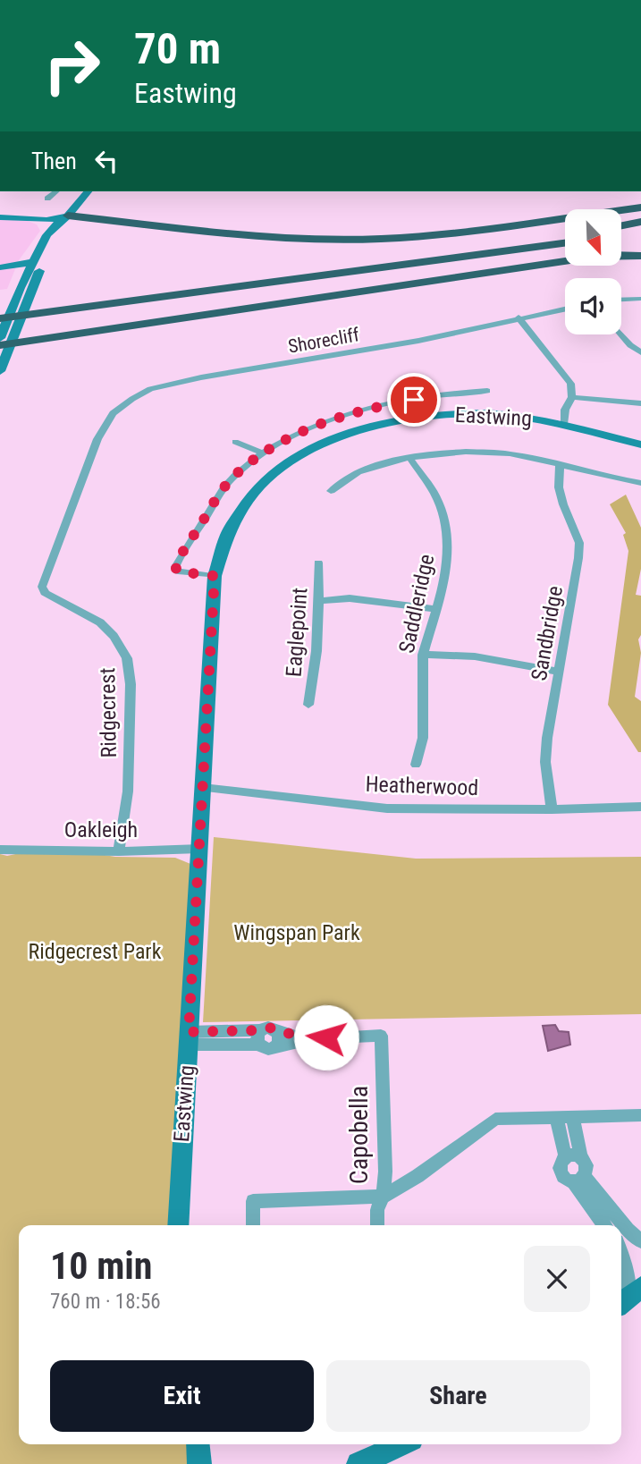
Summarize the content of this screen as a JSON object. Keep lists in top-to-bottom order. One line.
{"streets":{"street":["Shorecliff","Eastwing","Saddleridge","Eaglepoint","Sandbridge","Ridgecrest","Heatherwood","Oakleigh","Capobella"]},"crossings":[["Shorecliff","Ridgecrest"],["Eastwing","Heatherwood"],["Eastwing","Oakleigh"],["Eastwing","Capobella"],["Sandbridge","Heatherwood"],["Ridgecrest","Oakleigh"]],"parks":["Wingspan Park","Ridgecrest Park"],"north":"bottom right","page":{"turn":["70 m","Eastwing"],"then":"Then","heading":["10 min","760 m · 18:56"],"buttons":["Exit","Share"]}}
